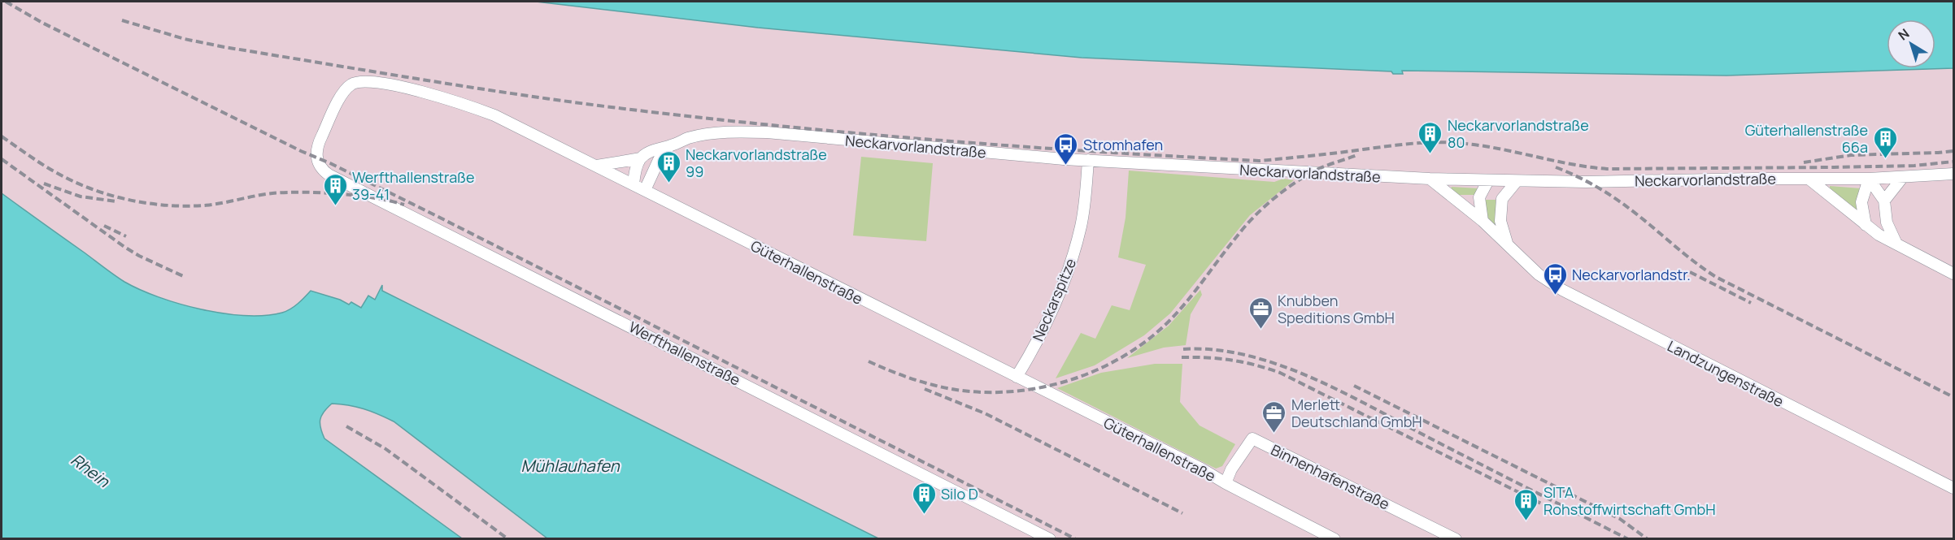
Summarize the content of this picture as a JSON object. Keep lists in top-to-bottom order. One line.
{"streets":{"street":["Neckarvorlandstraße","Güterhallenstraße","Neckarspitze","Werfthallenstraße","Landzungenstraße","Binnenhafenstraße"]},"crossings":[["Neckarvorlandstraße","Güterhallenstraße"],["Neckarvorlandstraße","Neckarspitze"],["Neckarvorlandstraße","Landzungenstraße"],["Güterhallenstraße","Neckarspitze"],["Güterhallenstraße","Werfthallenstraße"],["Güterhallenstraße","Binnenhafenstraße"]],"water":["Mühlauhafen","Rhein"],"places":{"building":["Neckarvorlandstraße 80","Güterhallenstraße 66a","Neckarvorlandstraße 99","Werfthallenstraße 39-41","Silo D","SITA Rohstoffwirtschaft GmbH"],"bus stop":["Stromhafen","Neckarvorlandstr."],"office":["Knubben Speditions GmbH","Merlett Deutschland GmbH"]},"north":"top left"}
